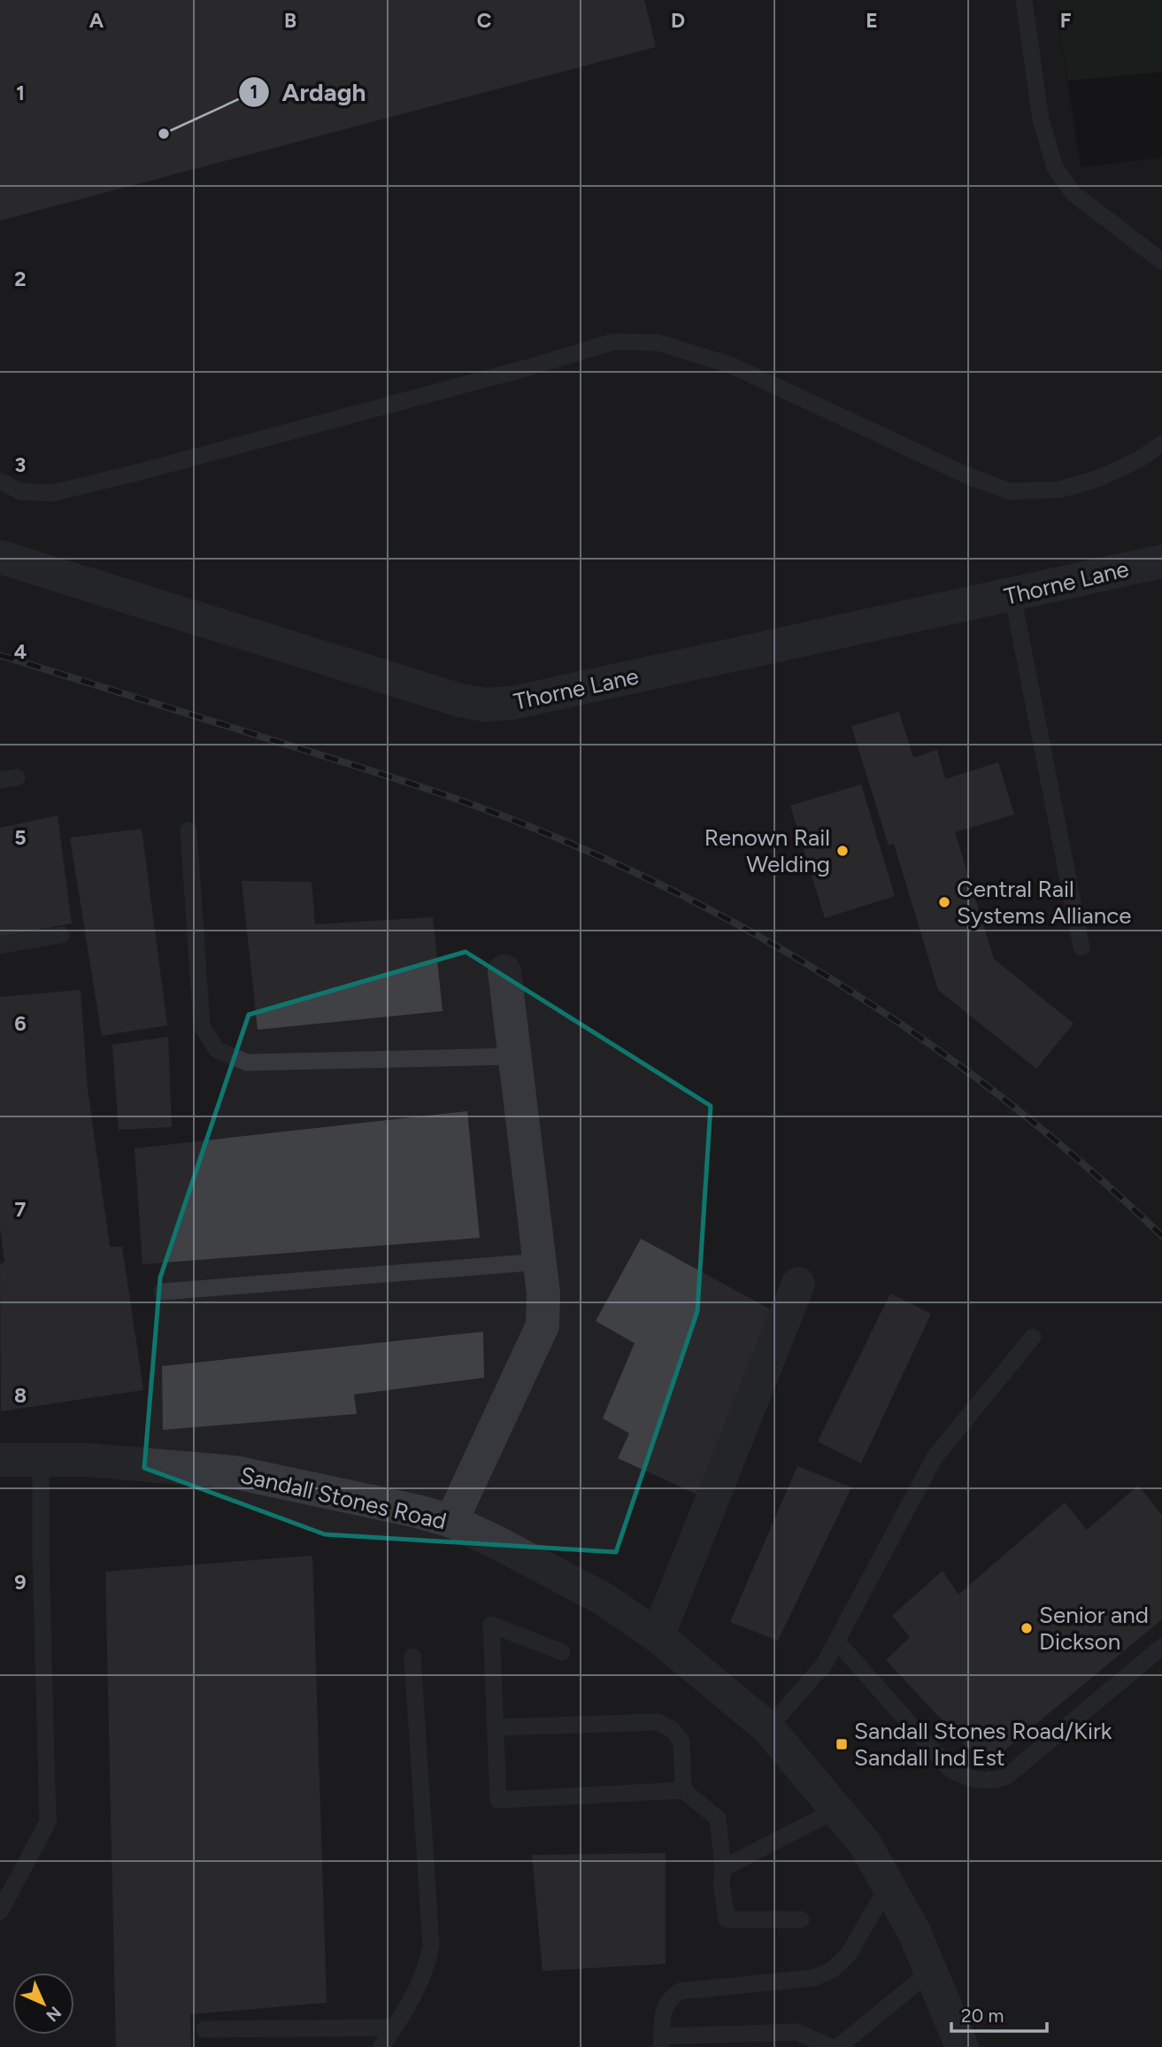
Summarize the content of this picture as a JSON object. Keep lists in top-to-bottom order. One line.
{"streets":{"street":["Thorne Lane","Sandall Stones Road"]},"places":{"other":["Ardagh","Renown Rail Welding","Central Rail Systems Alliance","Senior and Dickson"],"transit":["Sandall Stones Road/Kirk Sandall Ind Est"]},"scale_bar":"20 m","north":"bottom right","grid":{"columns":["A","B","C","D","E","F"],"rows":["1","2","3","4","5","6","7","8","9"]}}
